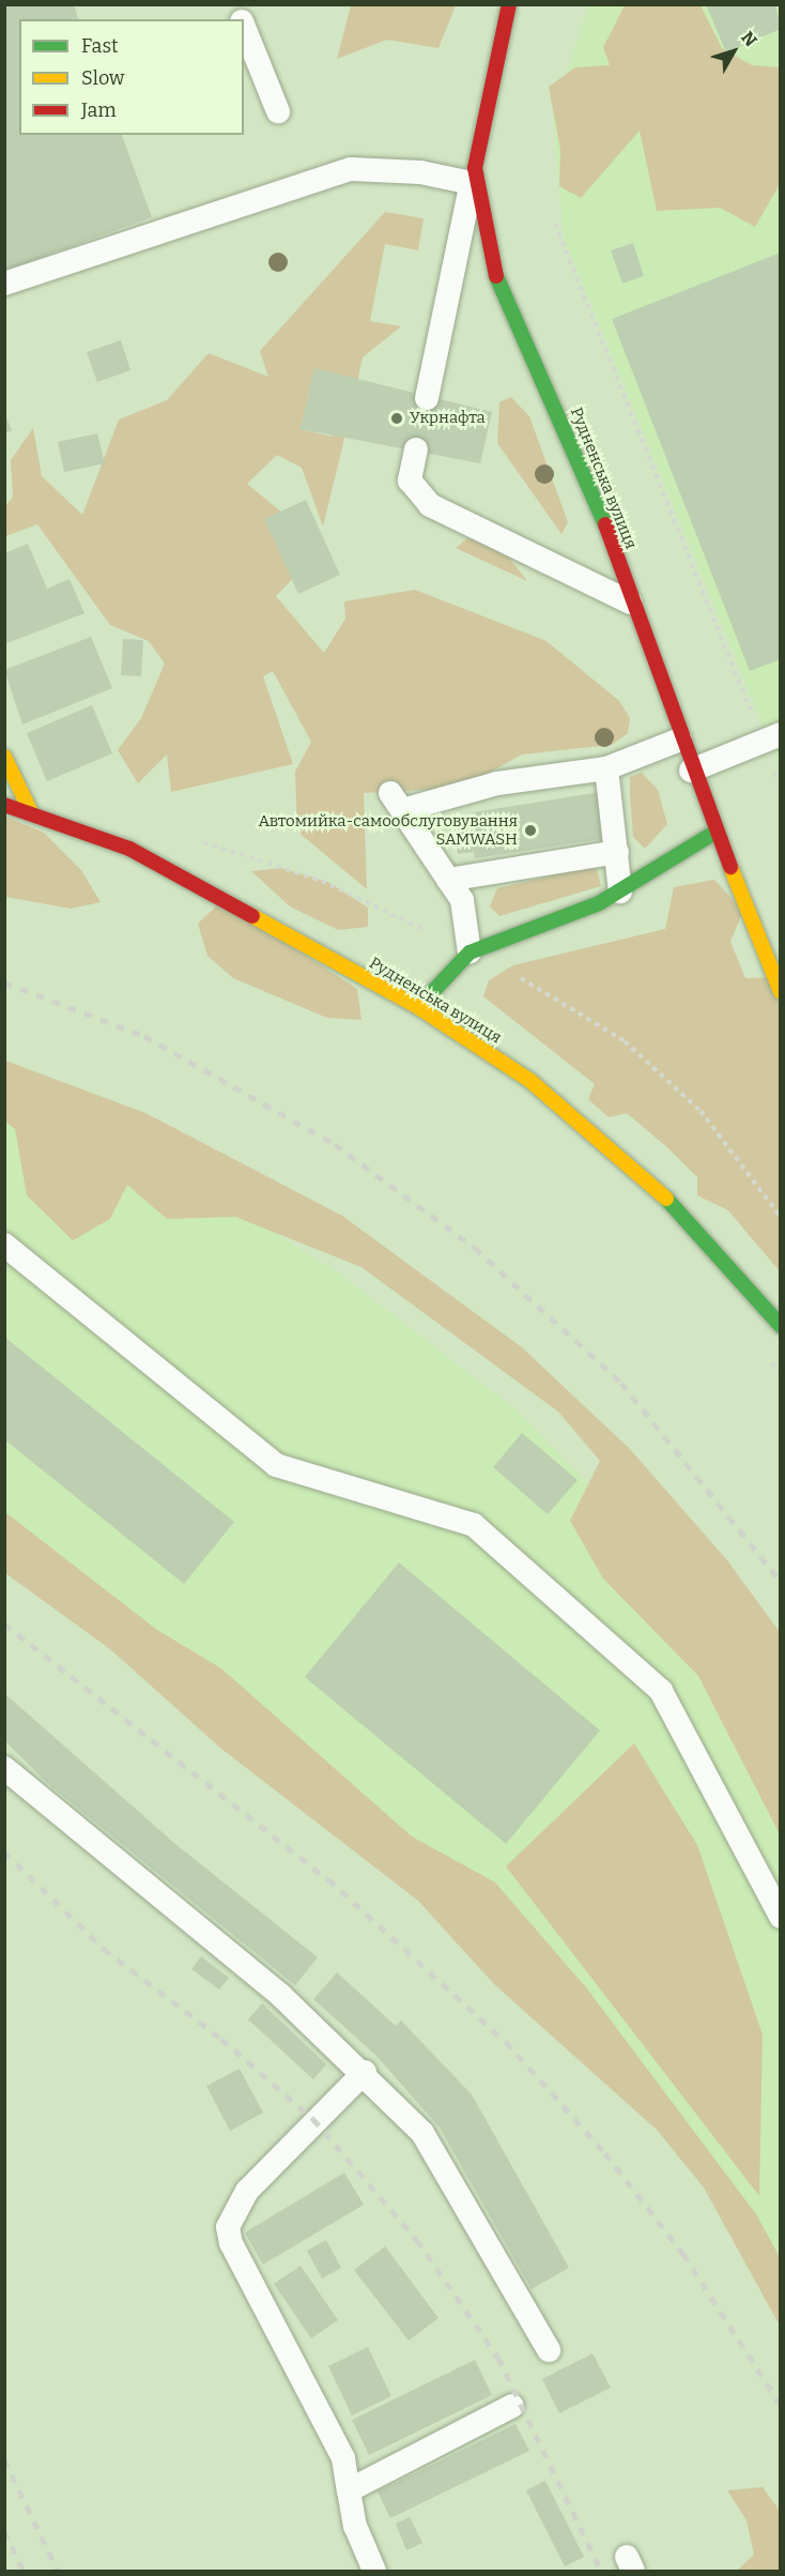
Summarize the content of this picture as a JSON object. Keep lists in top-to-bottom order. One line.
{"streets":{"street":["Рудненська вулиця"]},"places":["Укрнафта","Автомийка-самообслуговування SAMWASH"],"legend":["Fast","Slow","Jam"],"north":"top right"}
